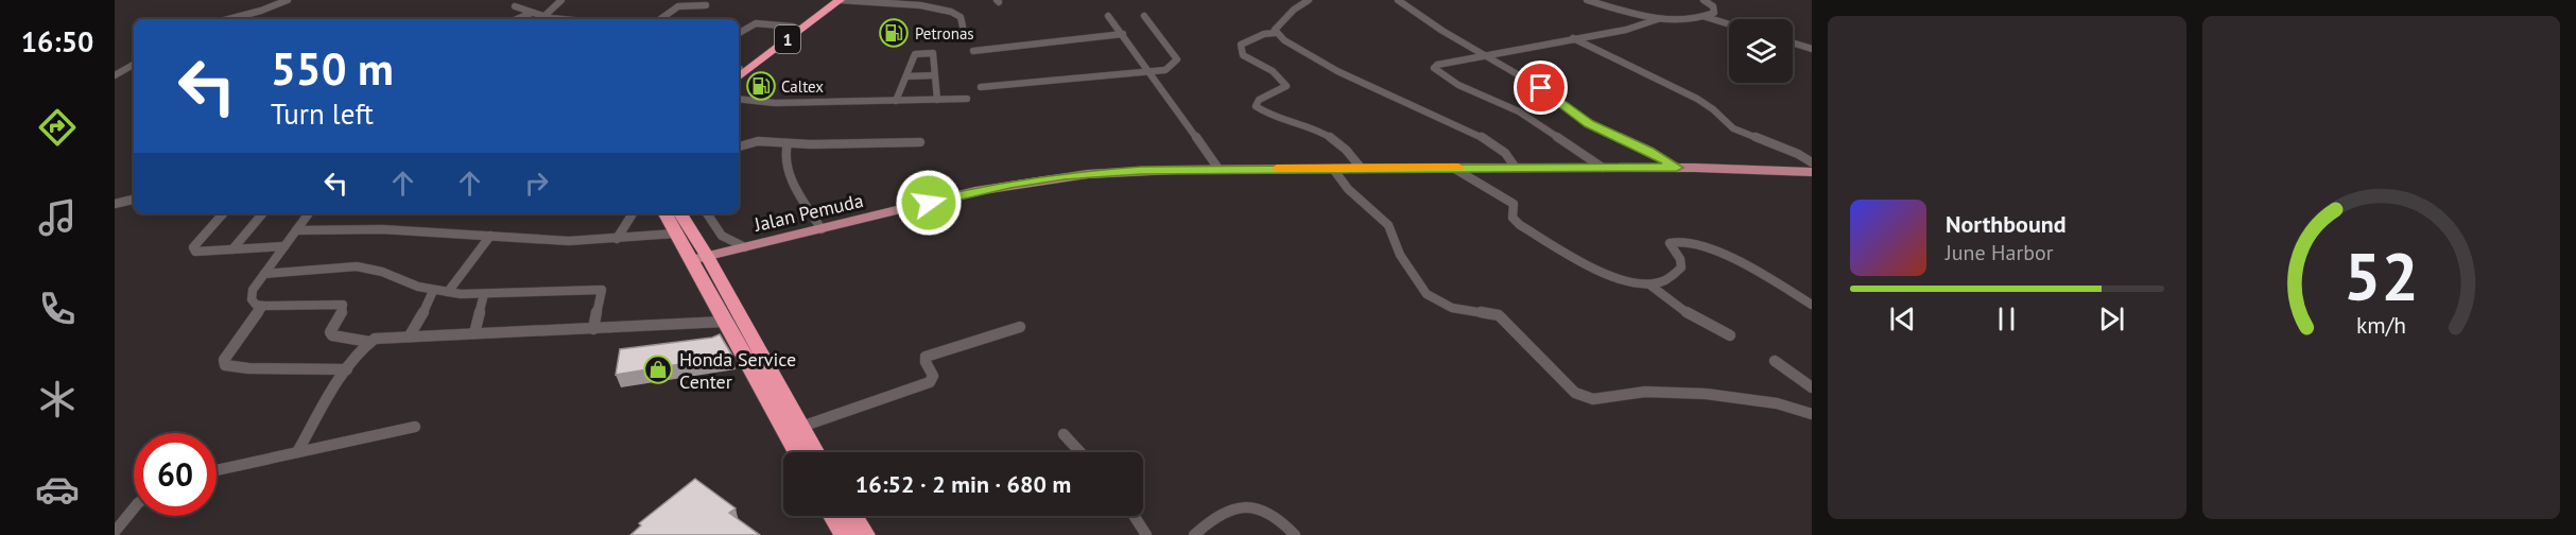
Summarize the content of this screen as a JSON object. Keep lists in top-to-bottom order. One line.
{"streets":{"highway":["1"],"main road":["Jalan Pemuda"]},"places":{"fuel station":["Petronas","Caltex"],"shop":["Honda Service Center"]},"page":{"tabs":"16:50","turn":["550 m","Turn left"],"song":["Northbound","June Harbor"],"limit":"60","trip":"16:52 · 2 min · 680 m","gauge":["52","km/h"]}}
